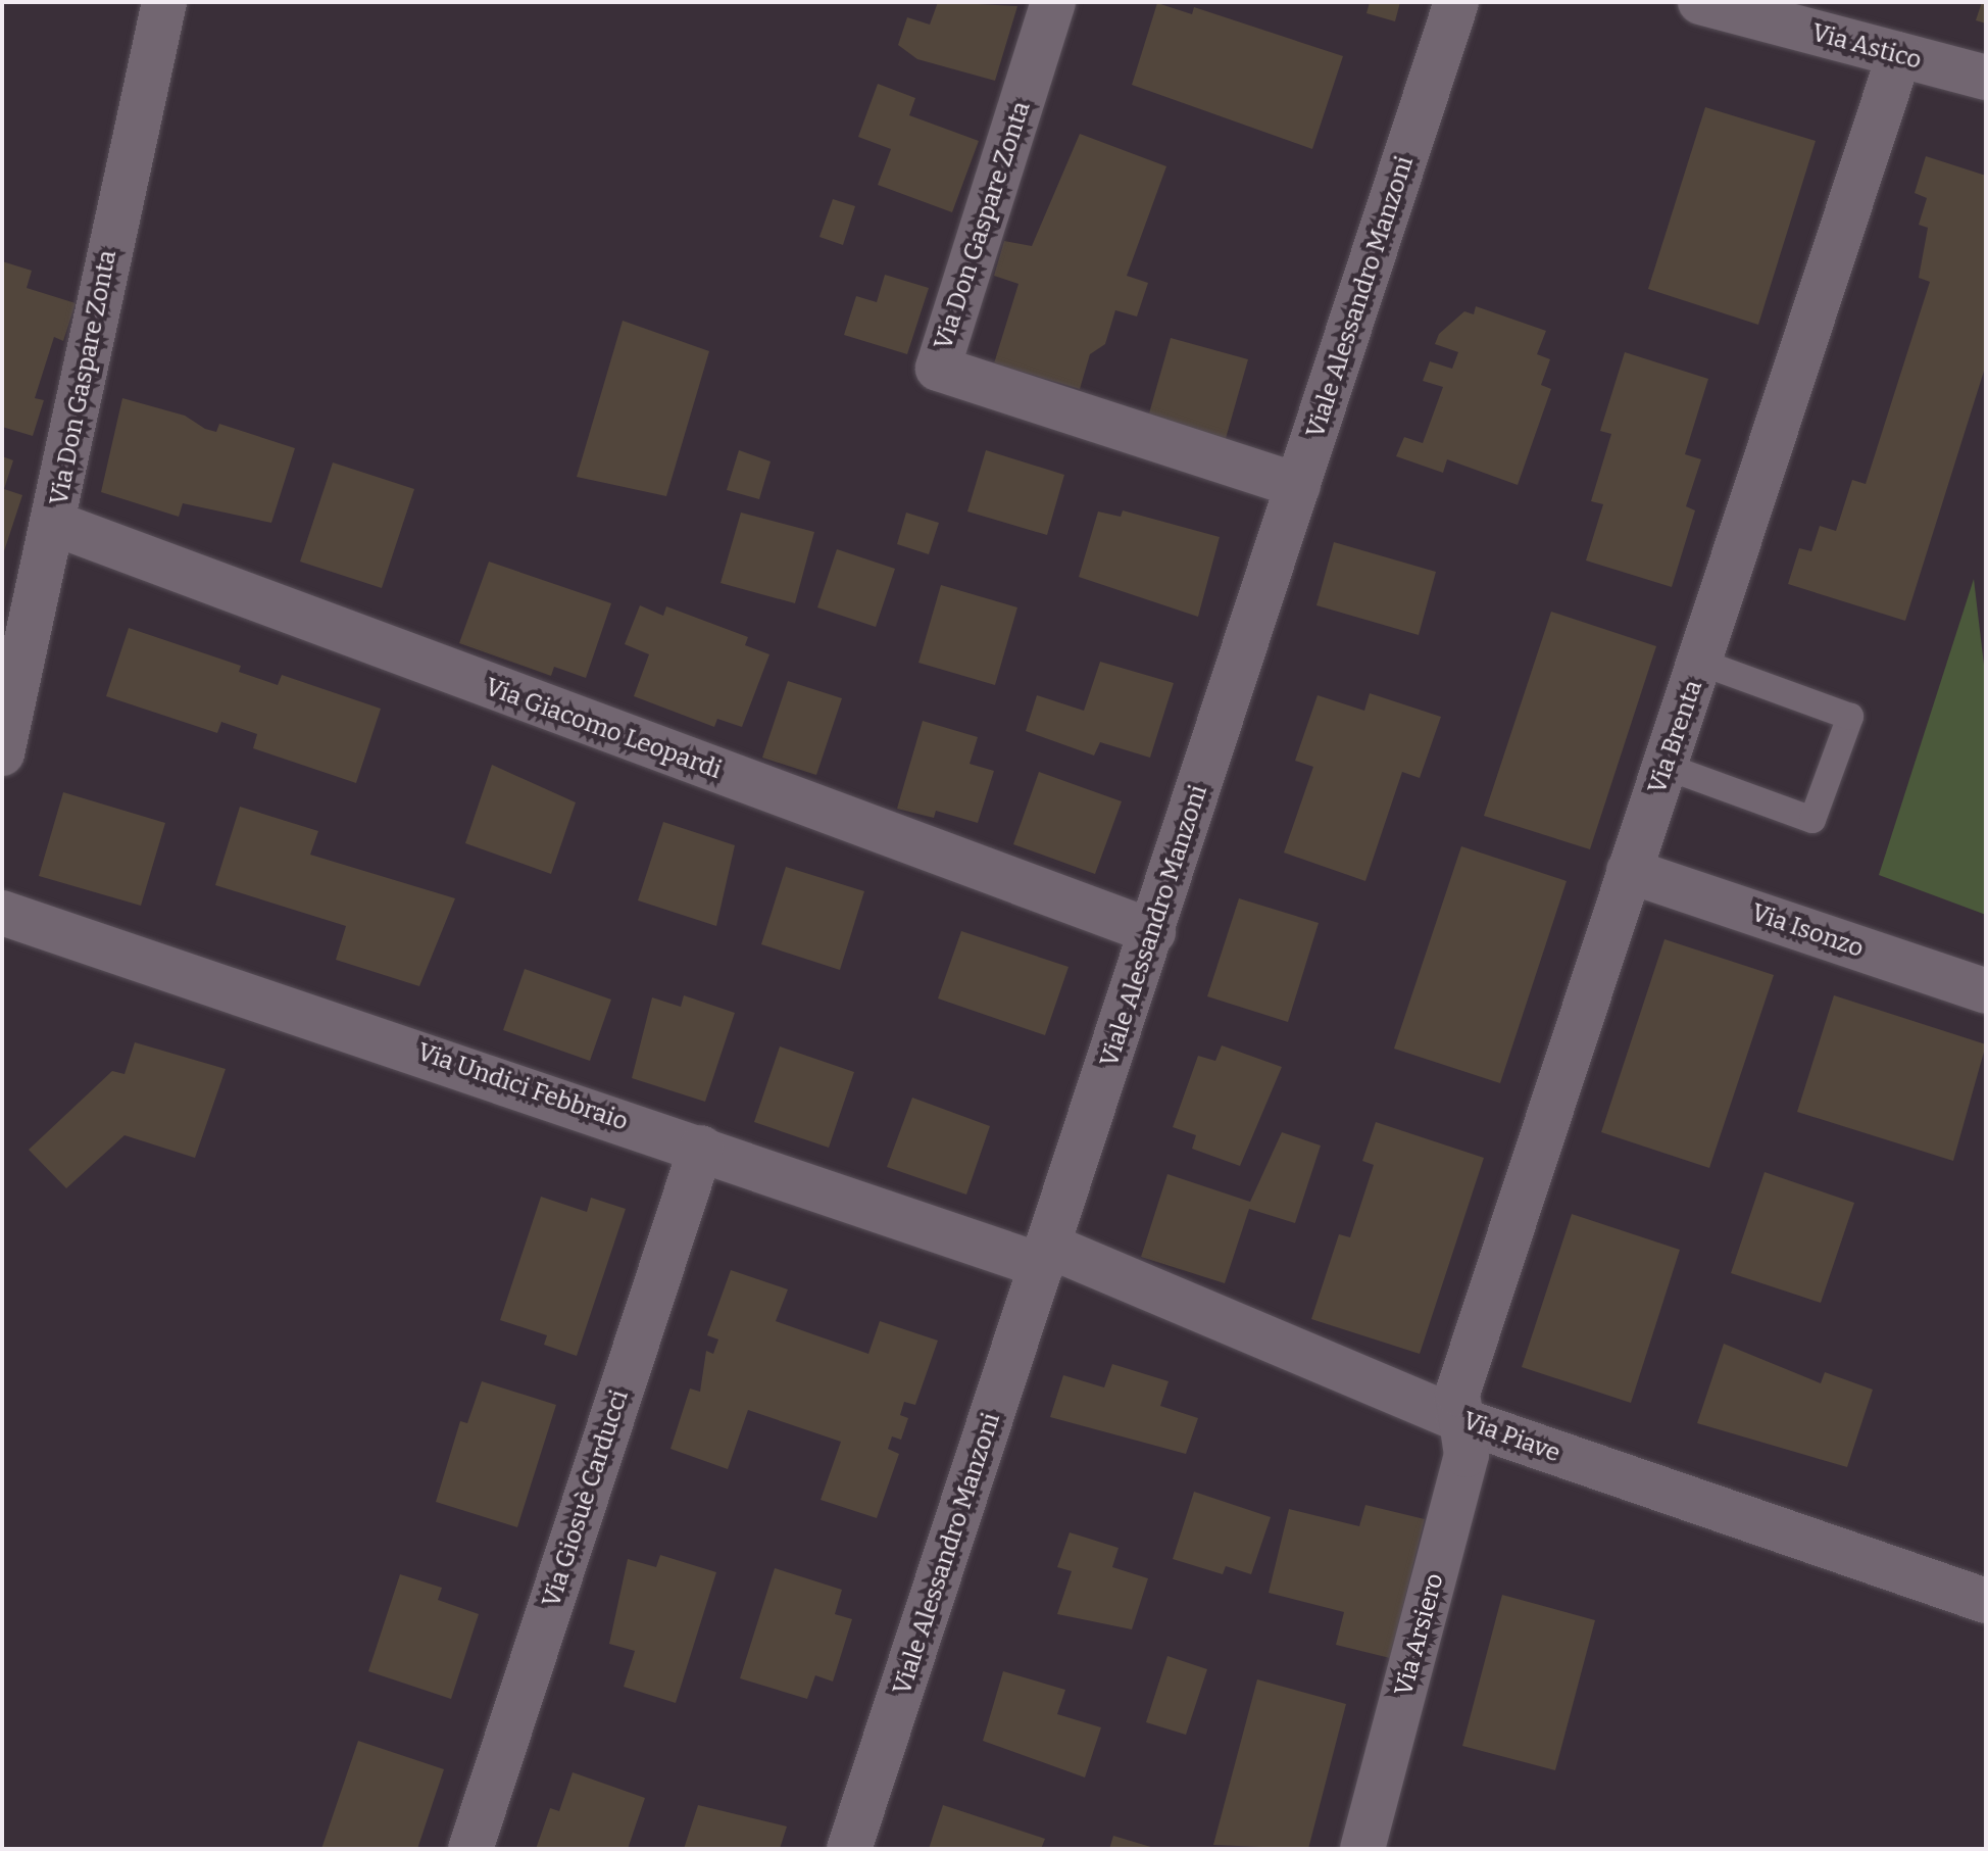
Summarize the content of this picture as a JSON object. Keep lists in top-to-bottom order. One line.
{"streets":{"street":["Via Astico","Via Don Gaspare Zonta","Viale Alessandro Manzoni","Via Giacomo Leopardi","Via Brenta","Via Isonzo","Via Undici Febbraio","Via Piave","Via Giosuè Carducci","Via Arsiero"]},"crossings":[["Via Astico","Via Brenta"],["Via Don Gaspare Zonta","Viale Alessandro Manzoni"],["Via Don Gaspare Zonta","Via Giacomo Leopardi"],["Viale Alessandro Manzoni","Via Giacomo Leopardi"],["Viale Alessandro Manzoni","Via Undici Febbraio"],["Viale Alessandro Manzoni","Via Piave"],["Via Brenta","Via Isonzo"],["Via Brenta","Via Piave"],["Via Brenta","Via Arsiero"],["Via Undici Febbraio","Via Piave"],["Via Undici Febbraio","Via Giosuè Carducci"],["Via Piave","Via Arsiero"]]}
